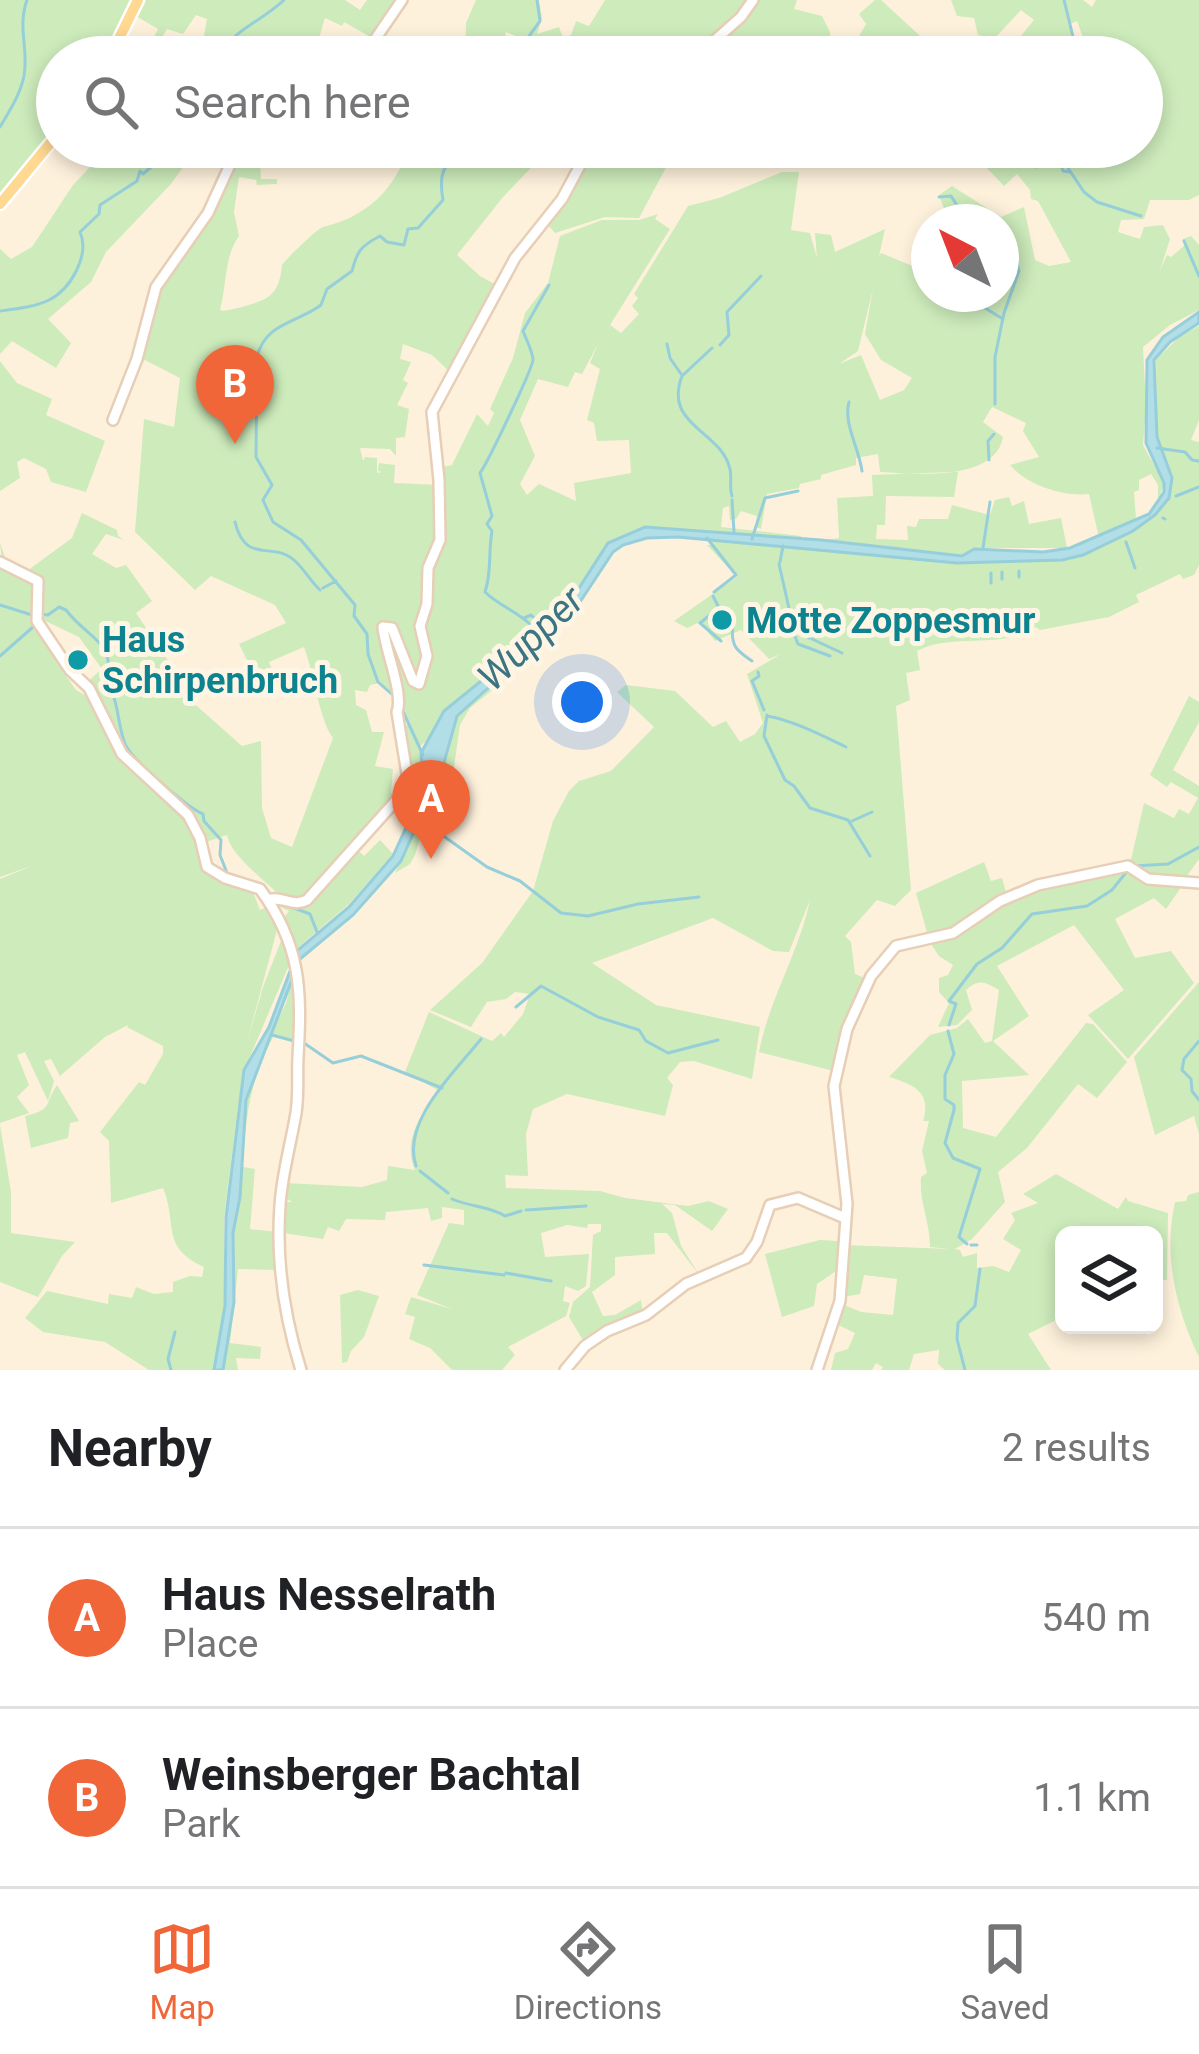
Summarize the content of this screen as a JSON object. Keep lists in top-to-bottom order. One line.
{"water":["Wupper"],"places":["Motte Zoppesmur","Haus Schirpenbruch"],"north":"top left","page":{"search":"Search here","pins":["B","A"],"heading":["Nearby","2 results"],"list":[{"mark":"A","name":"Haus Nesselrath","note":"Place","value":"540 m"},{"mark":"B","name":"Weinsberger Bachtal","note":"Park","value":"1.1 km"}],"nav":["Map","Directions","Saved"]}}
